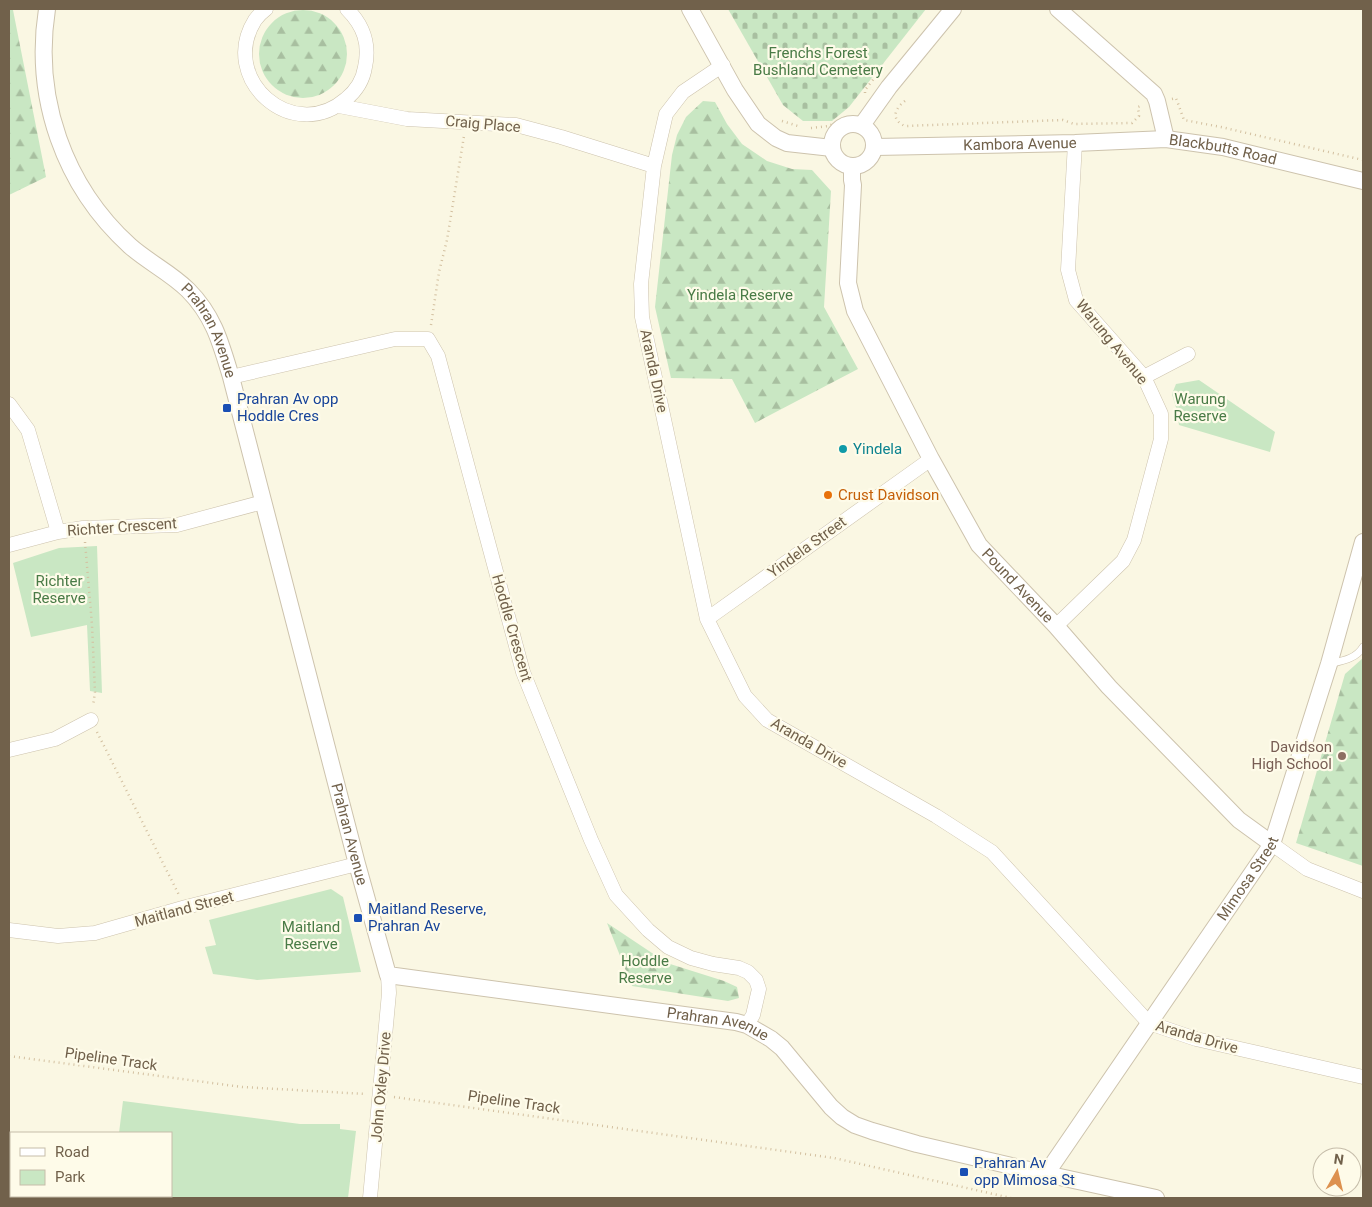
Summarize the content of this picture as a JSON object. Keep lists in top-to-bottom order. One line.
{"streets":{"street":["Craig Place","Kambora Avenue","Blackbutts Road","Prahran Avenue","Warung Avenue","Aranda Drive","Richter Crescent","Yindela Street","Pound Avenue","Hoddle Crescent","Mimosa Street","Maitland Street","John Oxley Drive"],"path":["Pipeline Track"]},"crossings":[["Craig Place","Aranda Drive"],["Kambora Avenue","Blackbutts Road"],["Kambora Avenue","Warung Avenue"],["Kambora Avenue","Pound Avenue"],["Prahran Avenue","Richter Crescent"],["Prahran Avenue","Hoddle Crescent"],["Prahran Avenue","Mimosa Street"],["Prahran Avenue","Maitland Street"],["Prahran Avenue","John Oxley Drive"],["Warung Avenue","Pound Avenue"],["Aranda Drive","Yindela Street"],["Aranda Drive","Mimosa Street"],["Yindela Street","Pound Avenue"],["Pound Avenue","Mimosa Street"],["Pipeline Track","John Oxley Drive"]],"parks":["Frenchs Forest Bushland Cemetery","Yindela Reserve","Warung Reserve","Richter Reserve","Maitland Reserve","Hoddle Reserve"],"places":{"transit":["Prahran Av opp Hoddle Cres","Maitland Reserve, Prahran Av","Prahran Av opp Mimosa St"],"other":["Yindela","Crust Davidson","Davidson High School"]},"legend":["Road","Park"],"north":"top"}
